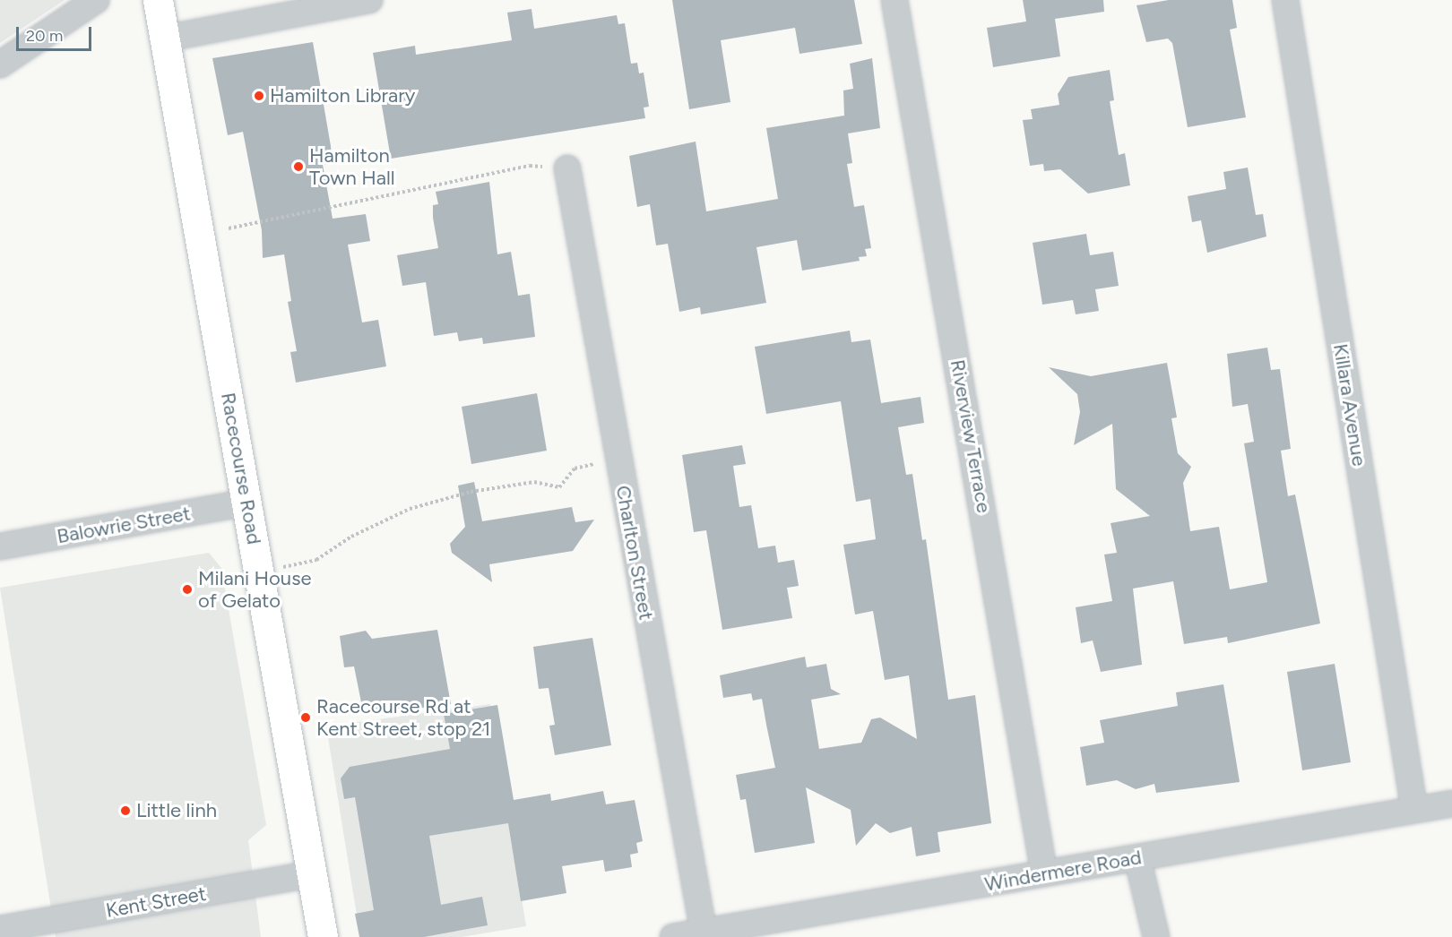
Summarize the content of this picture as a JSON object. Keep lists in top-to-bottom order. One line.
{"streets":{"street":["Killara Avenue","Riverview Terrace","Racecourse Road","Balowrie Street","Charlton Street","Windermere Road","Kent Street"]},"crossings":[["Killara Avenue","Windermere Road"],["Riverview Terrace","Windermere Road"],["Racecourse Road","Balowrie Street"],["Racecourse Road","Kent Street"],["Charlton Street","Windermere Road"]],"places":["Hamilton Library","Hamilton Town Hall","Milani House of Gelato","Racecourse Rd at Kent Street, stop 21","Little linh"],"scale_bar":"20 m"}
